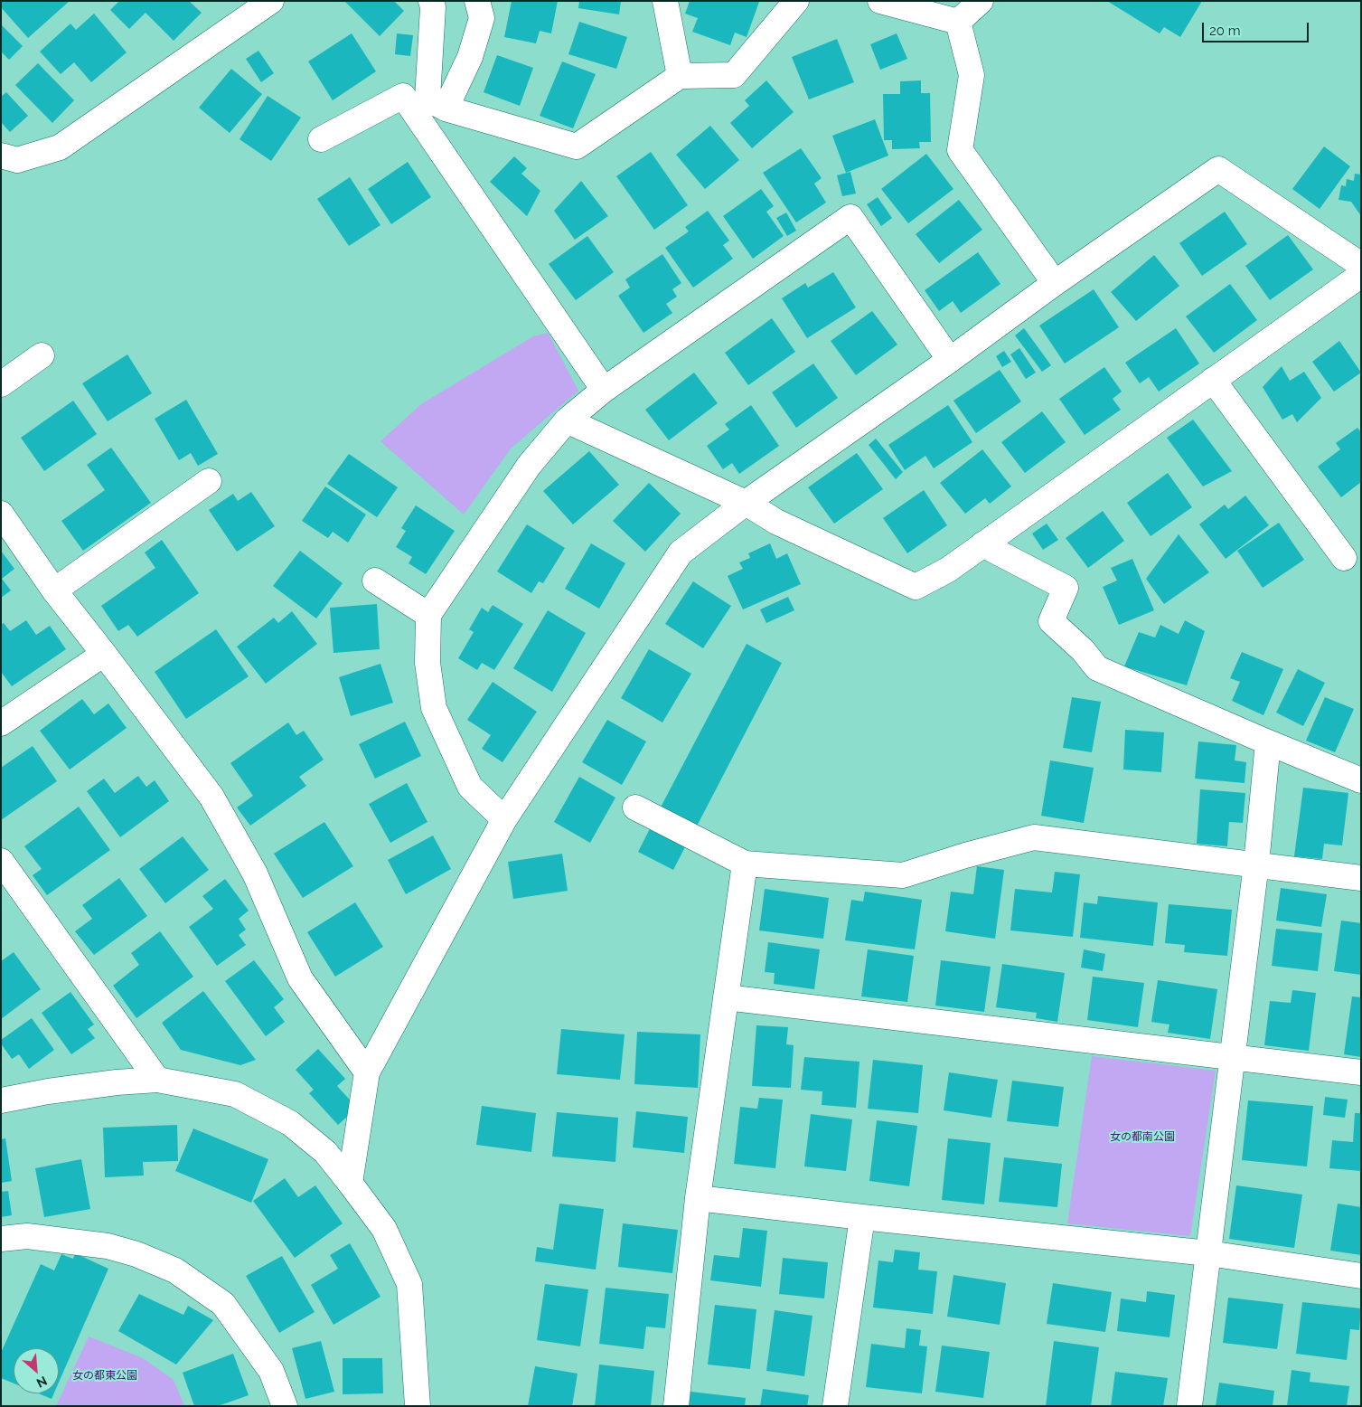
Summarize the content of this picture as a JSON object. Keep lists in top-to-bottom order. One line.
{"parks":["女の都南公園","女の都東公園"],"scale_bar":"20 m","north":"bottom right"}
